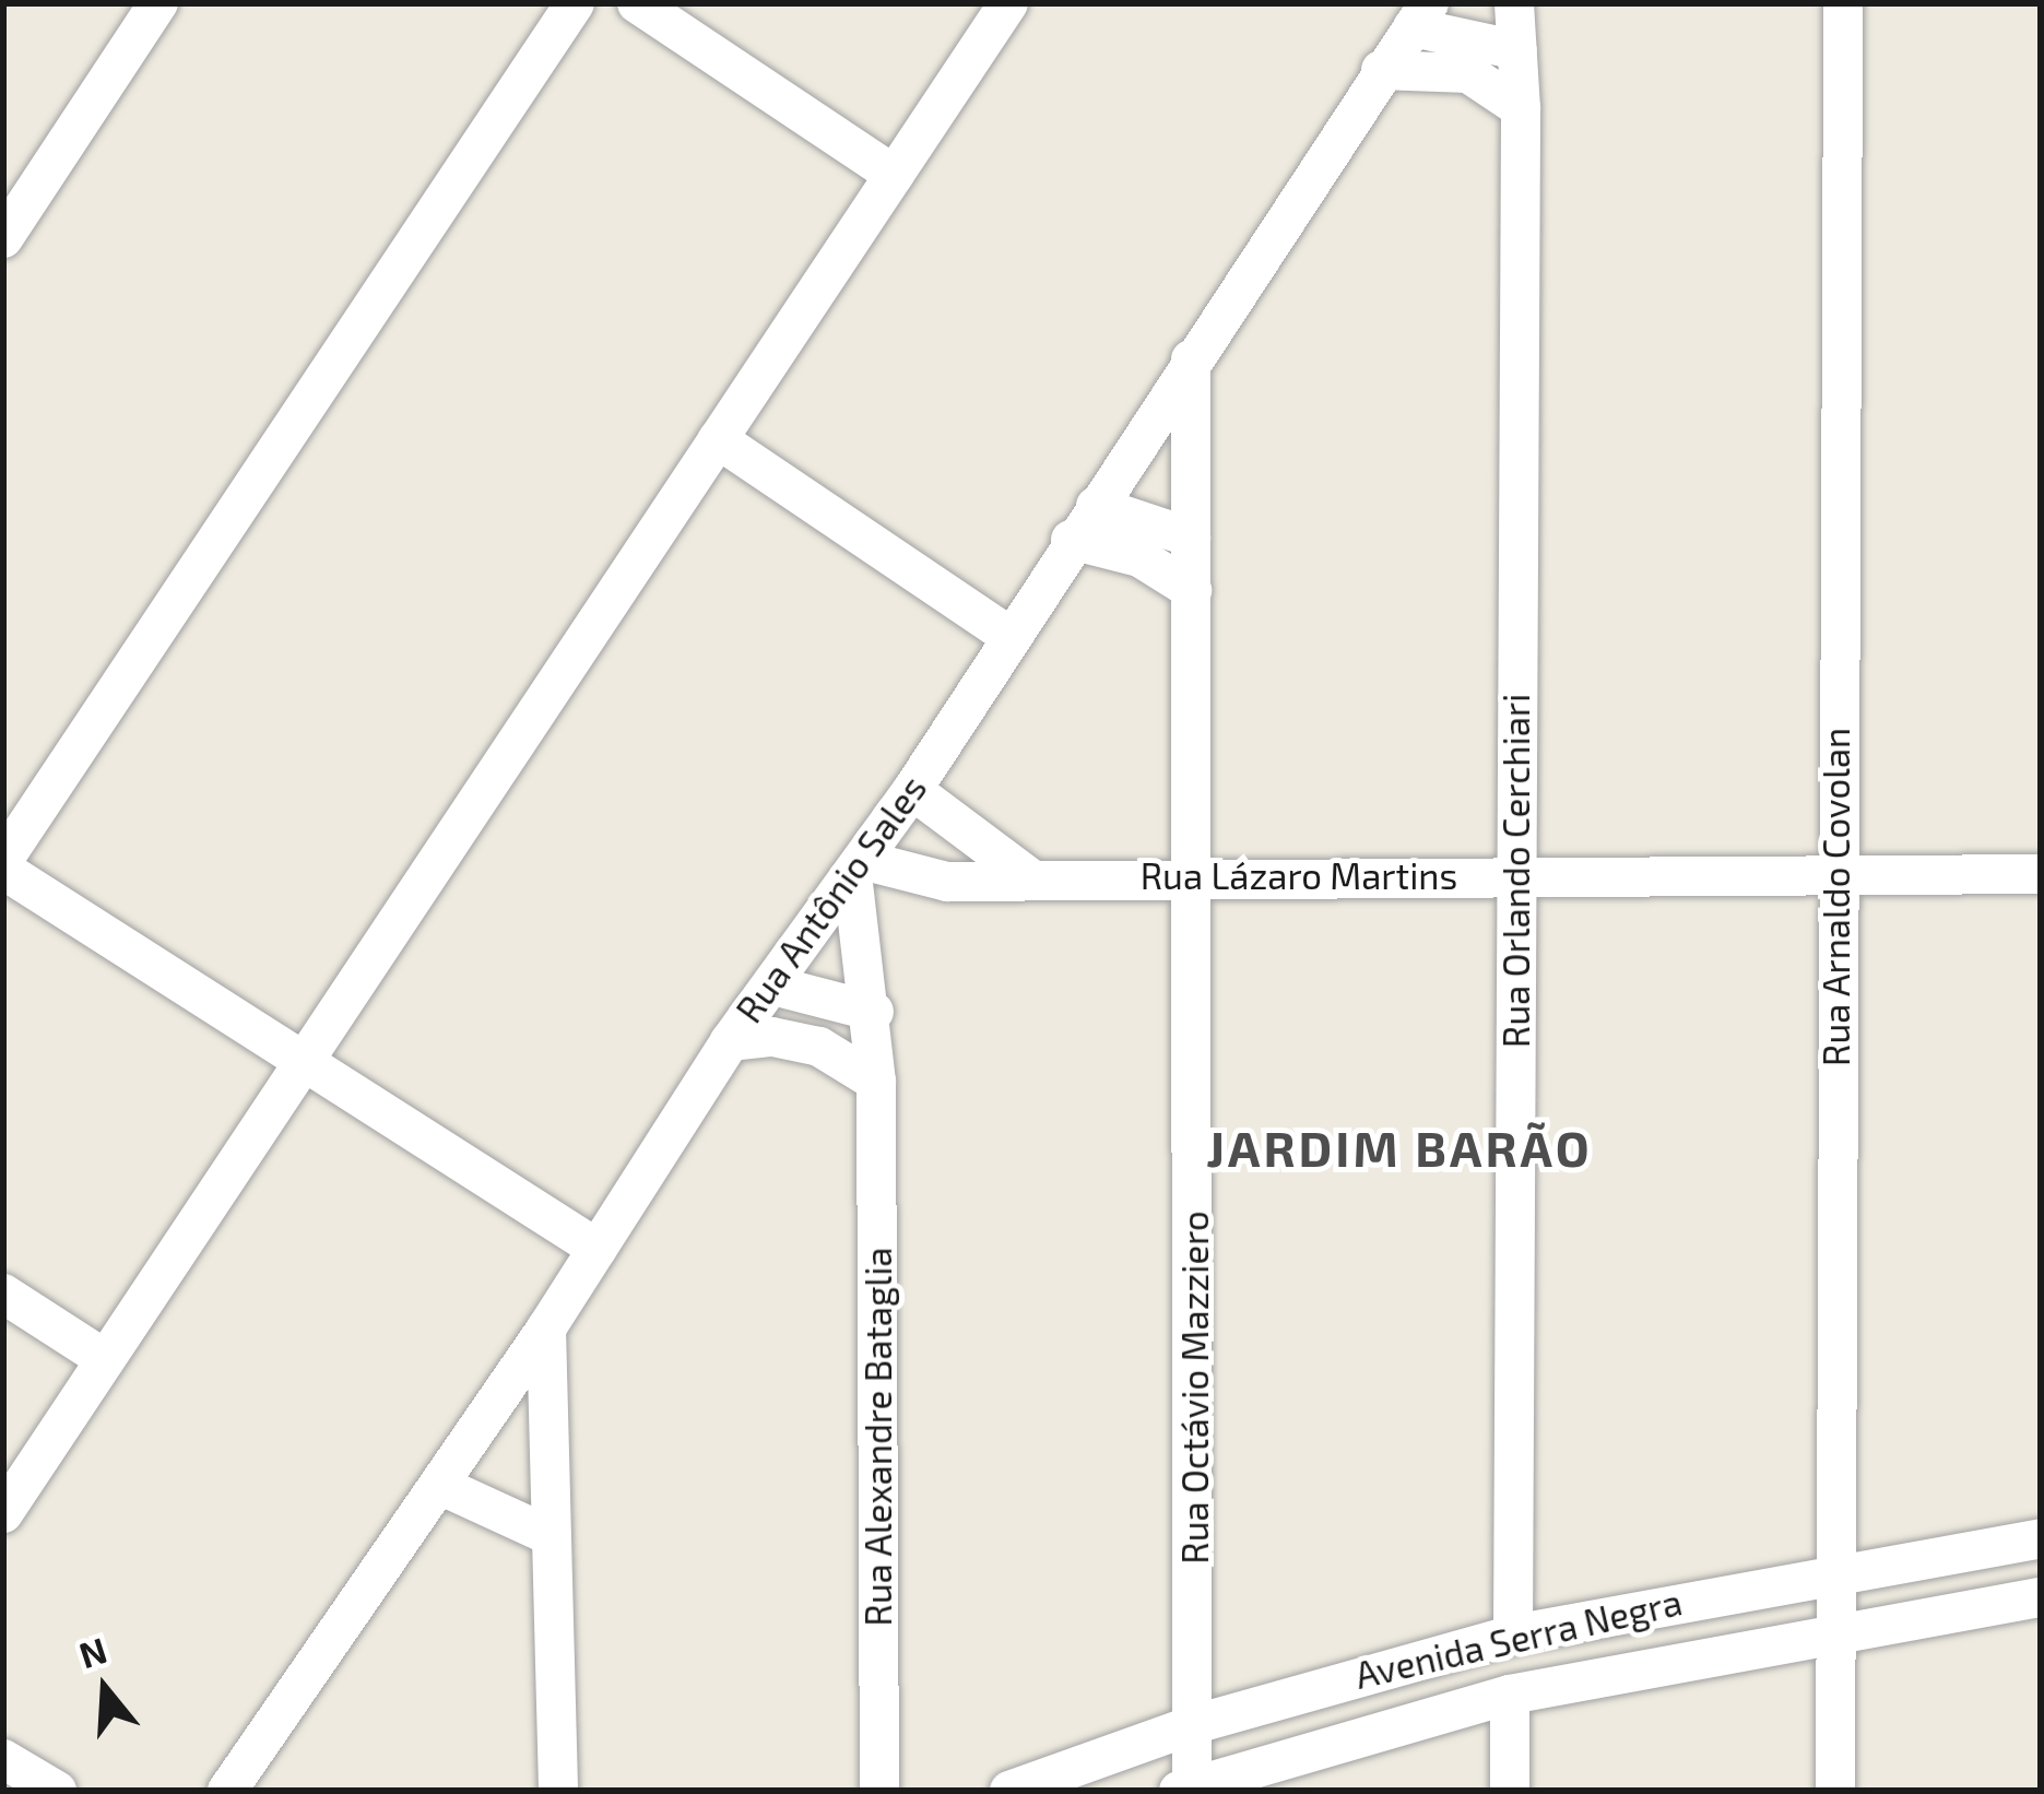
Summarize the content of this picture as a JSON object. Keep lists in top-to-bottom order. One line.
{"streets":{"street":["Rua Orlando Cerchiari","Rua Lázaro Martins","Rua Arnaldo Covolan","Rua Antônio Sales","Rua Octávio Mazziero","Rua Alexandre Bataglia","Avenida Serra Negra"]},"crossings":[["Rua Orlando Cerchiari","Rua Lázaro Martins"],["Rua Orlando Cerchiari","Avenida Serra Negra"],["Rua Lázaro Martins","Rua Arnaldo Covolan"],["Rua Lázaro Martins","Rua Antônio Sales"],["Rua Lázaro Martins","Rua Octávio Mazziero"],["Rua Lázaro Martins","Rua Alexandre Bataglia"],["Rua Arnaldo Covolan","Avenida Serra Negra"],["Rua Antônio Sales","Rua Octávio Mazziero"],["Rua Antônio Sales","Rua Alexandre Bataglia"],["Rua Octávio Mazziero","Avenida Serra Negra"]],"districts":["JARDIM BARÃO"],"north":"top"}
